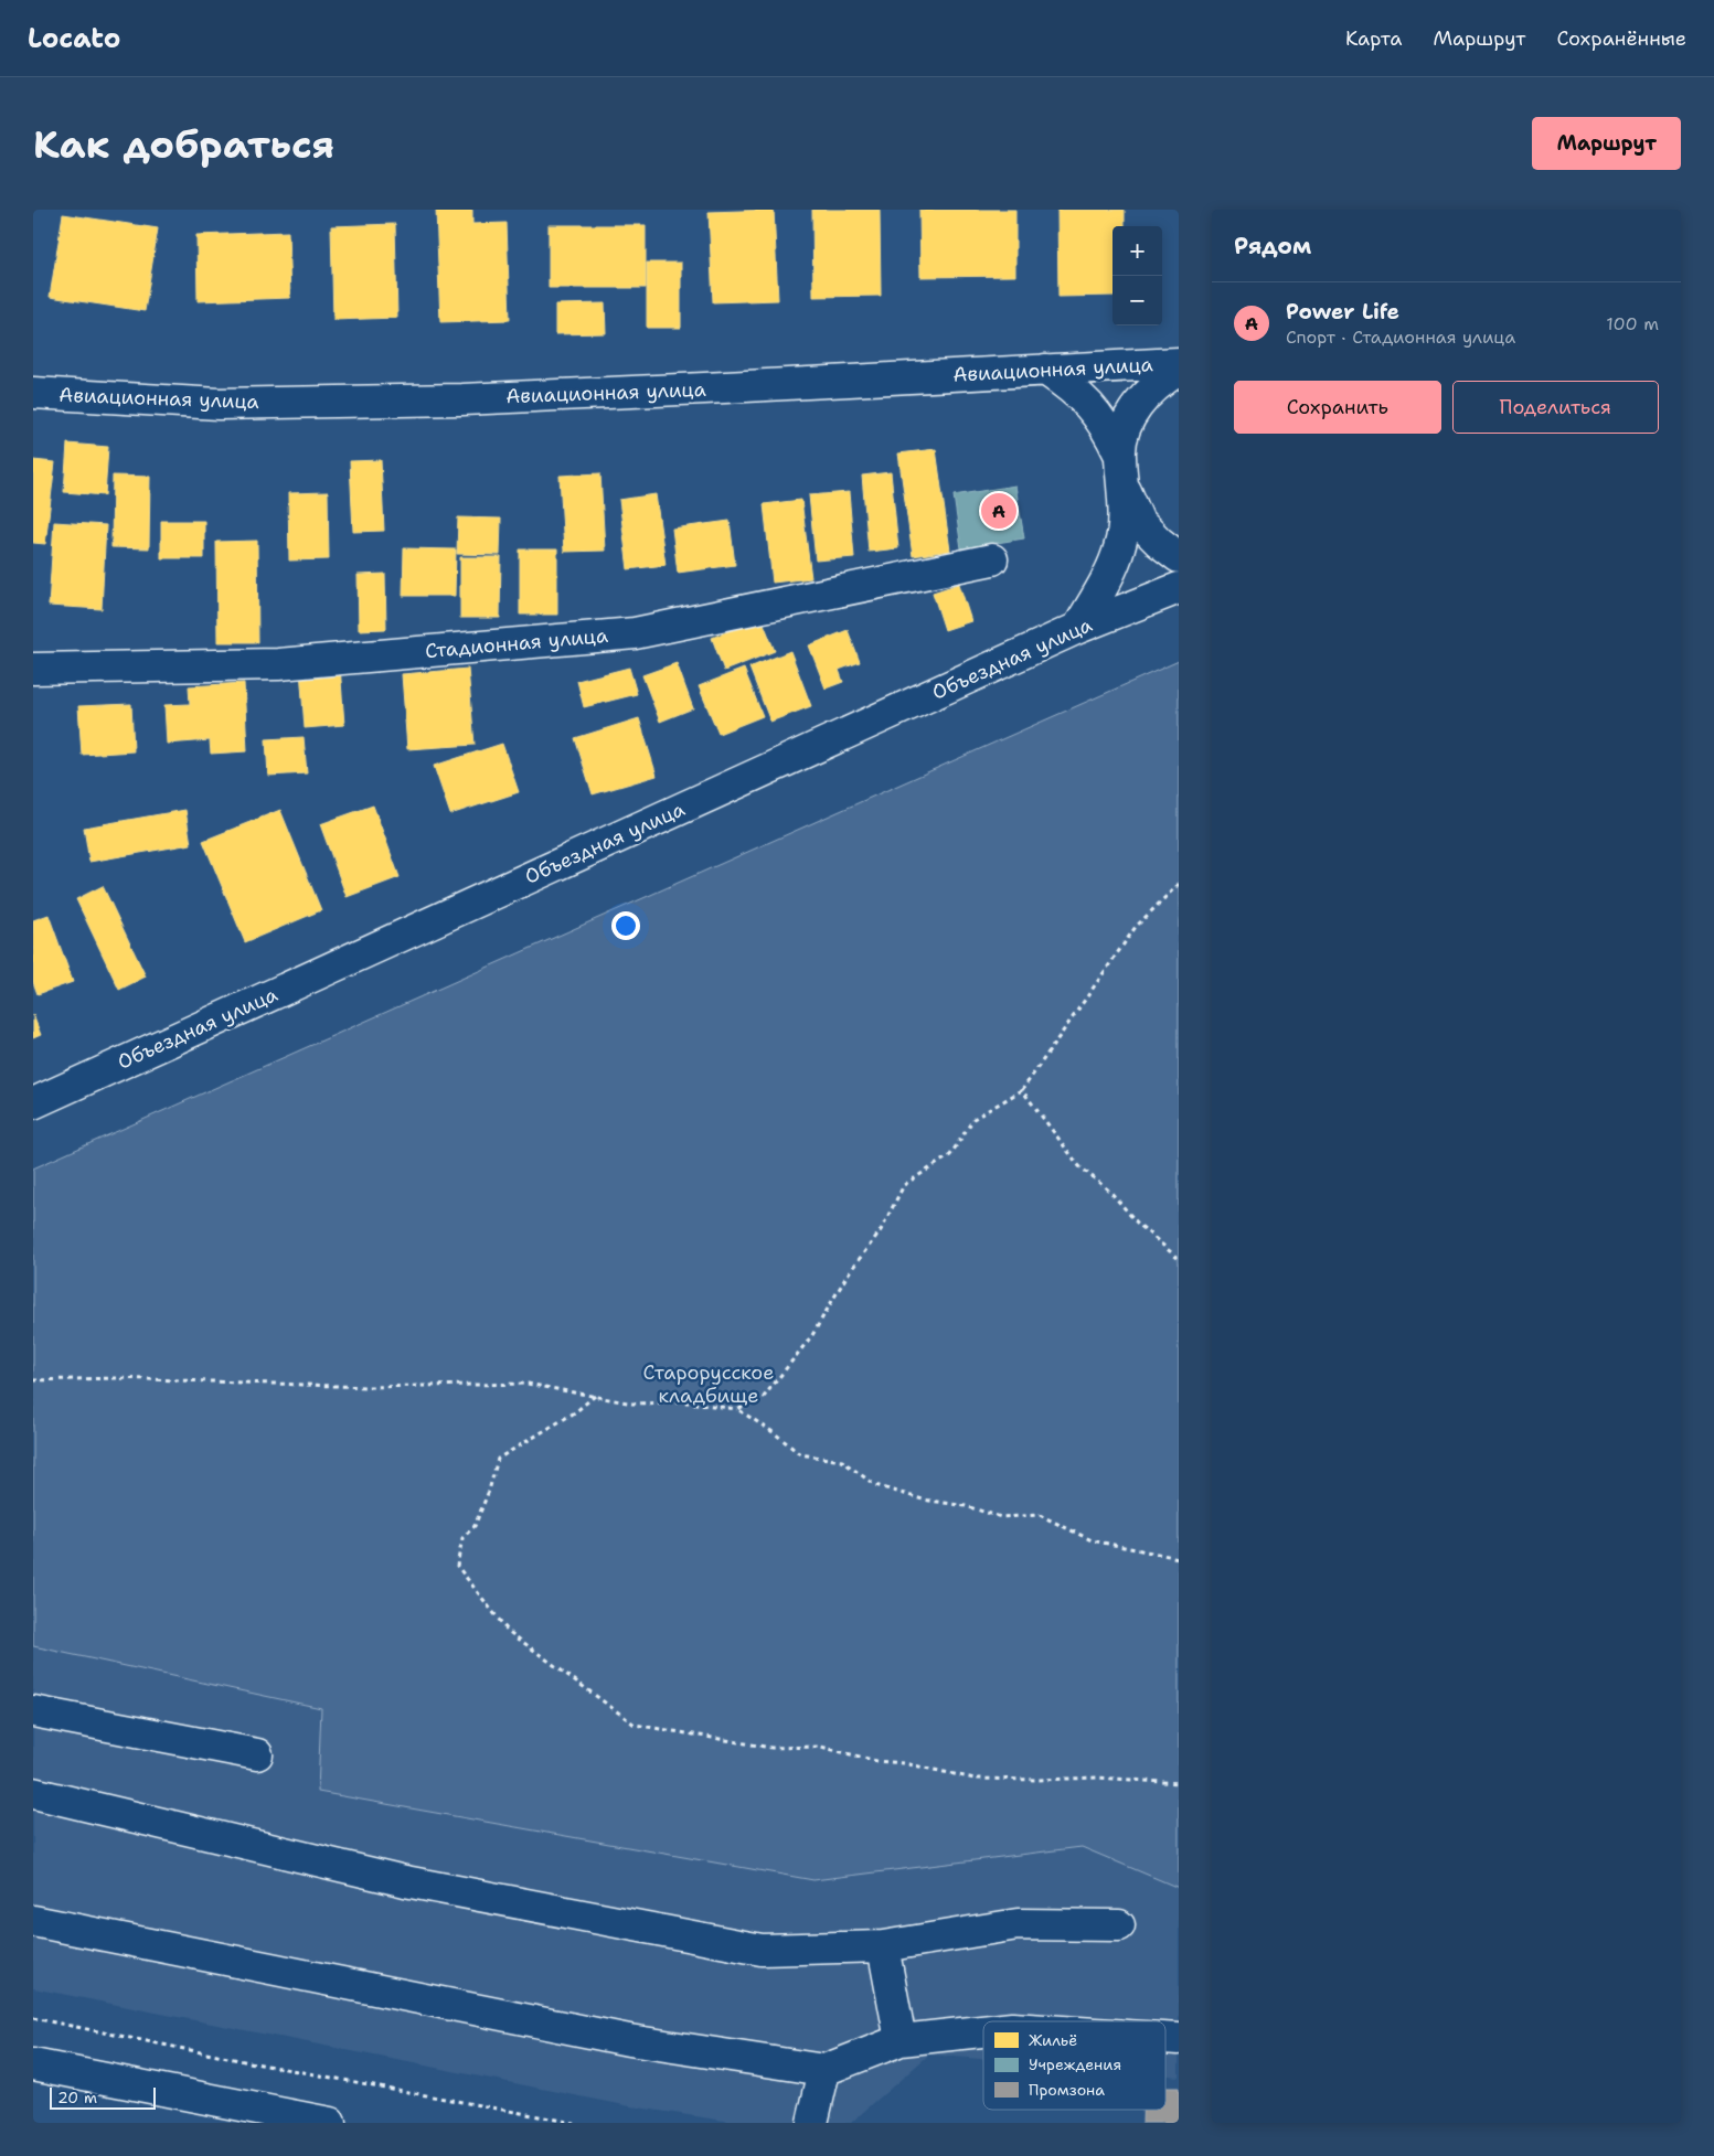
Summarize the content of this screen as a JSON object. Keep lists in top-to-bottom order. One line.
{"streets":{"main road":["Авиационная улица","Стадионная улица","Объездная улица"]},"parks":["Старорусское кладбище"],"legend":["Жильё","Учреждения","Промзона"],"scale_bar":"20 m","page":{"header":"Locato","nav":["Карта","Маршрут","Сохранённые"],"buttons":["Маршрут",["Сохранить","Поделиться"]],"title":"Как добраться","heading":"Рядом","map_buttons":["+","−"],"list":[{"mark":"A","name":"Power Life","note":"Спорт · Стадионная улица","value":"100 m"}],"pins":"A","scale":"20 m"}}
